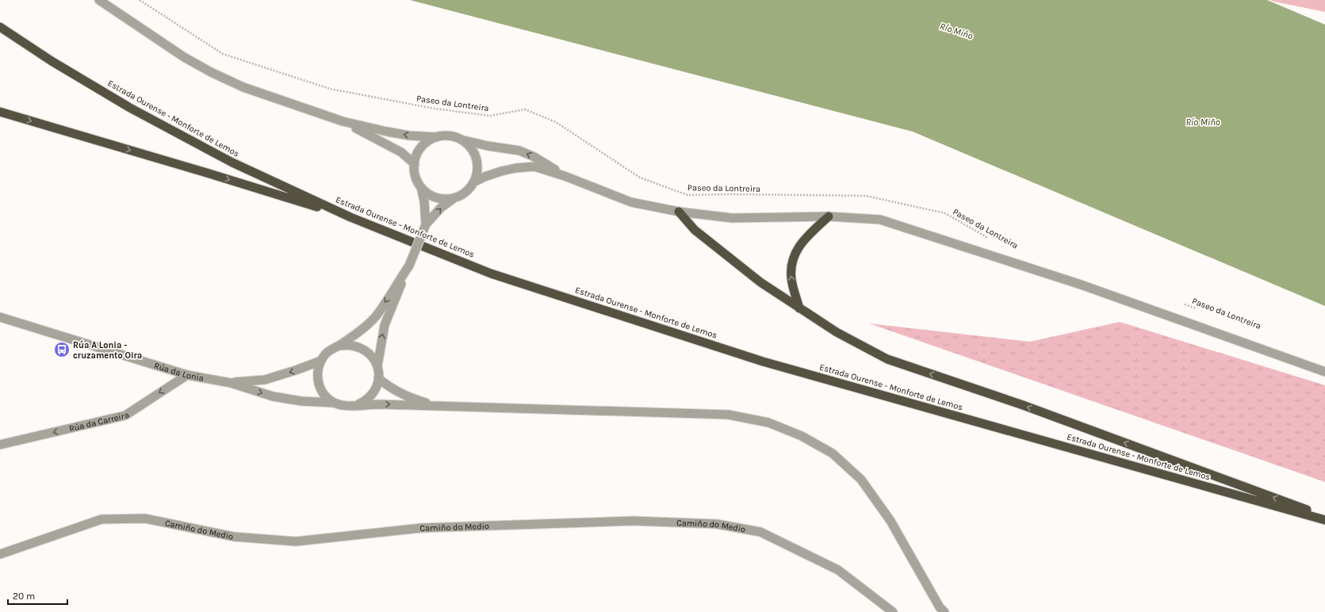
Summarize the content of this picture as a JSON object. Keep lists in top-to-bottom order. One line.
{"streets":{"highway":["Estrada Ourense - Monforte de Lemos"],"street":["Rúa da Lonia","Rúa da Carreira","Camiño do Medio"],"path":["Paseo da Lontreira"]},"crossings":[["Rúa da Lonia","Rúa da Carreira"]],"one_way":["Rúa da Carreira"],"water":["Río Miño"],"places":{"bus stop":["Rúa A Lonia - cruzamento Oira"]},"scale_bar":"20 m"}
